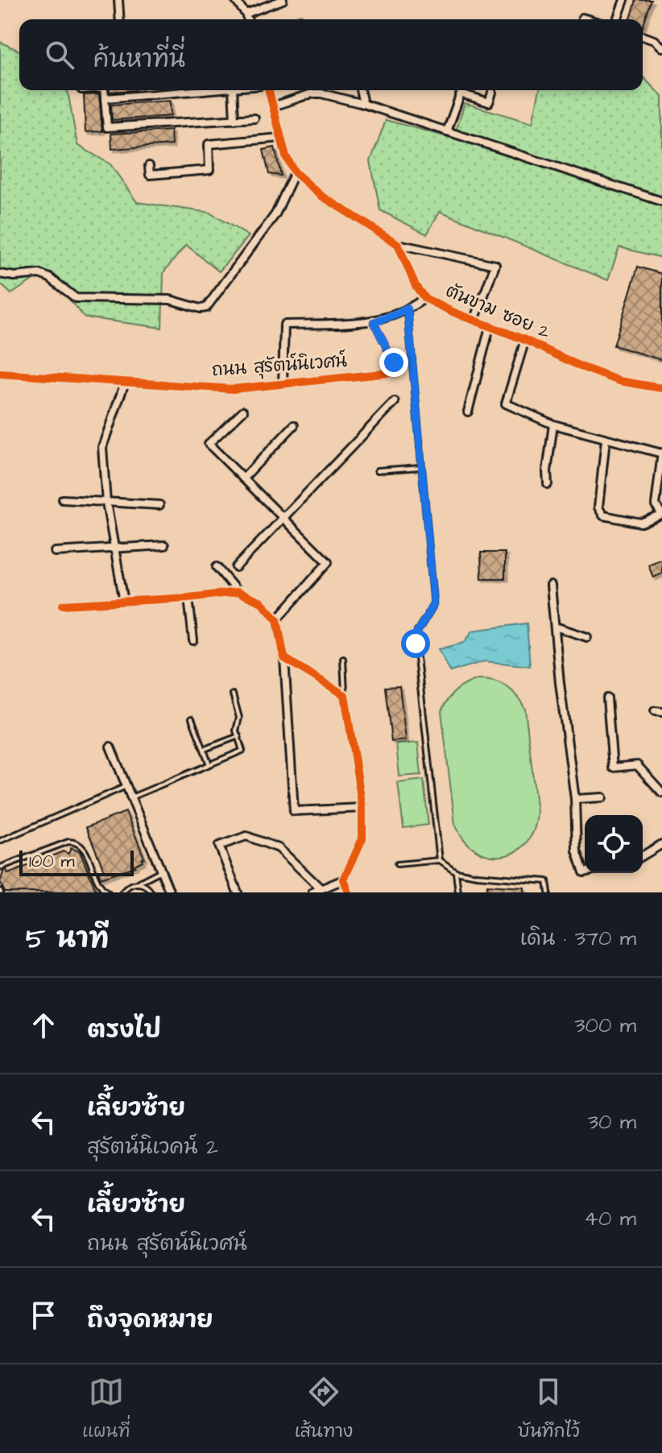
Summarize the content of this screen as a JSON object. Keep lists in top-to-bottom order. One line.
{"streets":{"street":["ตันขาม ซอย 2","ถนน สุรัตน์นิเวศน์"]},"scale_bar":"100 m","page":{"search":"ค้นหาที่นี่","scale":"100 m","heading":["5 นาที","เดิน · 370 m"],"list":[["ตรงไป","300 m"],["เลี้ยวซ้าย","สุรัตน์นิเวคน์ 2","30 m"],["เลี้ยวซ้าย","ถนน สุรัตน์นิเวศน์","40 m"],"ถึงจุดหมาย"],"nav":["แผนที่","เส้นทาง","บันทึกไว้"]}}
